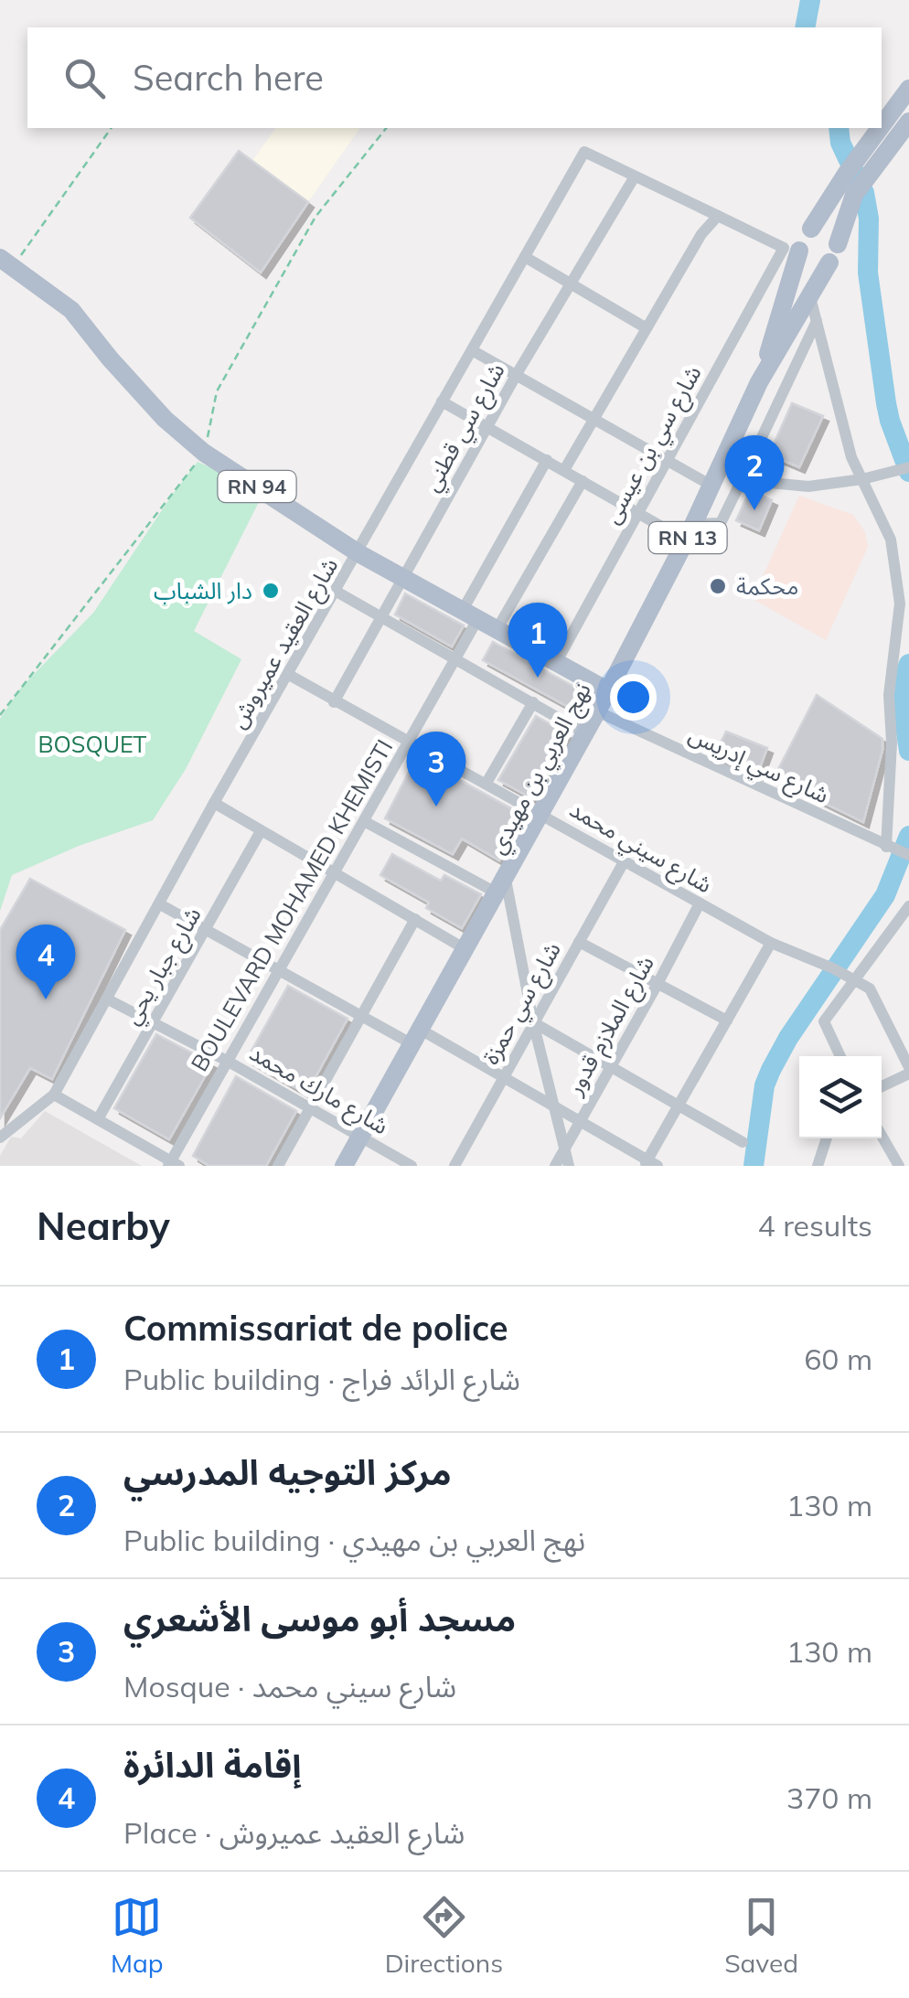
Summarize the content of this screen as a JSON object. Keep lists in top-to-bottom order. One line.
{"streets":{"main road":["RN 94","RN 13","نهج العربي بن مهيدي"],"street":["شارع سي قطني","شارع سي بن عيسى","شارع العقيد عميروش","شارع سي إدريس","شارع سيني محمد","BOULEVARD MOHAMED KHEMISTI","شارع جبار يحي","شارع سي حمزة","شارع الملازم قدور","شارع مارك محمد"]},"crossings":[["شارع سي قطني","RN 94"],["شارع سي قطني","شارع العقيد عميروش"],["شارع سي قطني","شارع سيني محمد"],["شارع سي بن عيسى","RN 94"],["شارع سي بن عيسى","RN 13"],["RN 94","شارع العقيد عميروش"],["RN 94","نهج العربي بن مهيدي"],["RN 94","BOULEVARD MOHAMED KHEMISTI"],["RN 13","نهج العربي بن مهيدي"],["RN 13","شارع مارك محمد"],["شارع العقيد عميروش","شارع سيني محمد"],["شارع العقيد عميروش","شارع مارك محمد"],["شارع سي إدريس","نهج العربي بن مهيدي"],["نهج العربي بن مهيدي","شارع سيني محمد"],["شارع سيني محمد","BOULEVARD MOHAMED KHEMISTI"],["شارع سيني محمد","شارع سي حمزة"],["شارع سيني محمد","شارع الملازم قدور"],["BOULEVARD MOHAMED KHEMISTI","شارع مارك محمد"],["شارع جبار يحي","شارع مارك محمد"]],"parks":["BOSQUET"],"places":["محكمة","دار الشباب"],"page":{"search":"Search here","pins":["2","1","3","4"],"heading":["Nearby","4 results"],"list":[{"mark":"1","name":"Commissariat de police","note":"Public building · شارع الرائد فراج","value":"60 m"},{"mark":"2","name":"مركز التوجيه المدرسي","note":"Public building · نهج العربي بن مهيدي","value":"130 m"},{"mark":"3","name":"مسجد أبو موسى الأشعري","note":"Mosque · شارع سيني محمد","value":"130 m"},{"mark":"4","name":"إقامة الدائرة","note":"Place · شارع العقيد عميروش","value":"370 m"}],"nav":["Map","Directions","Saved"]}}
